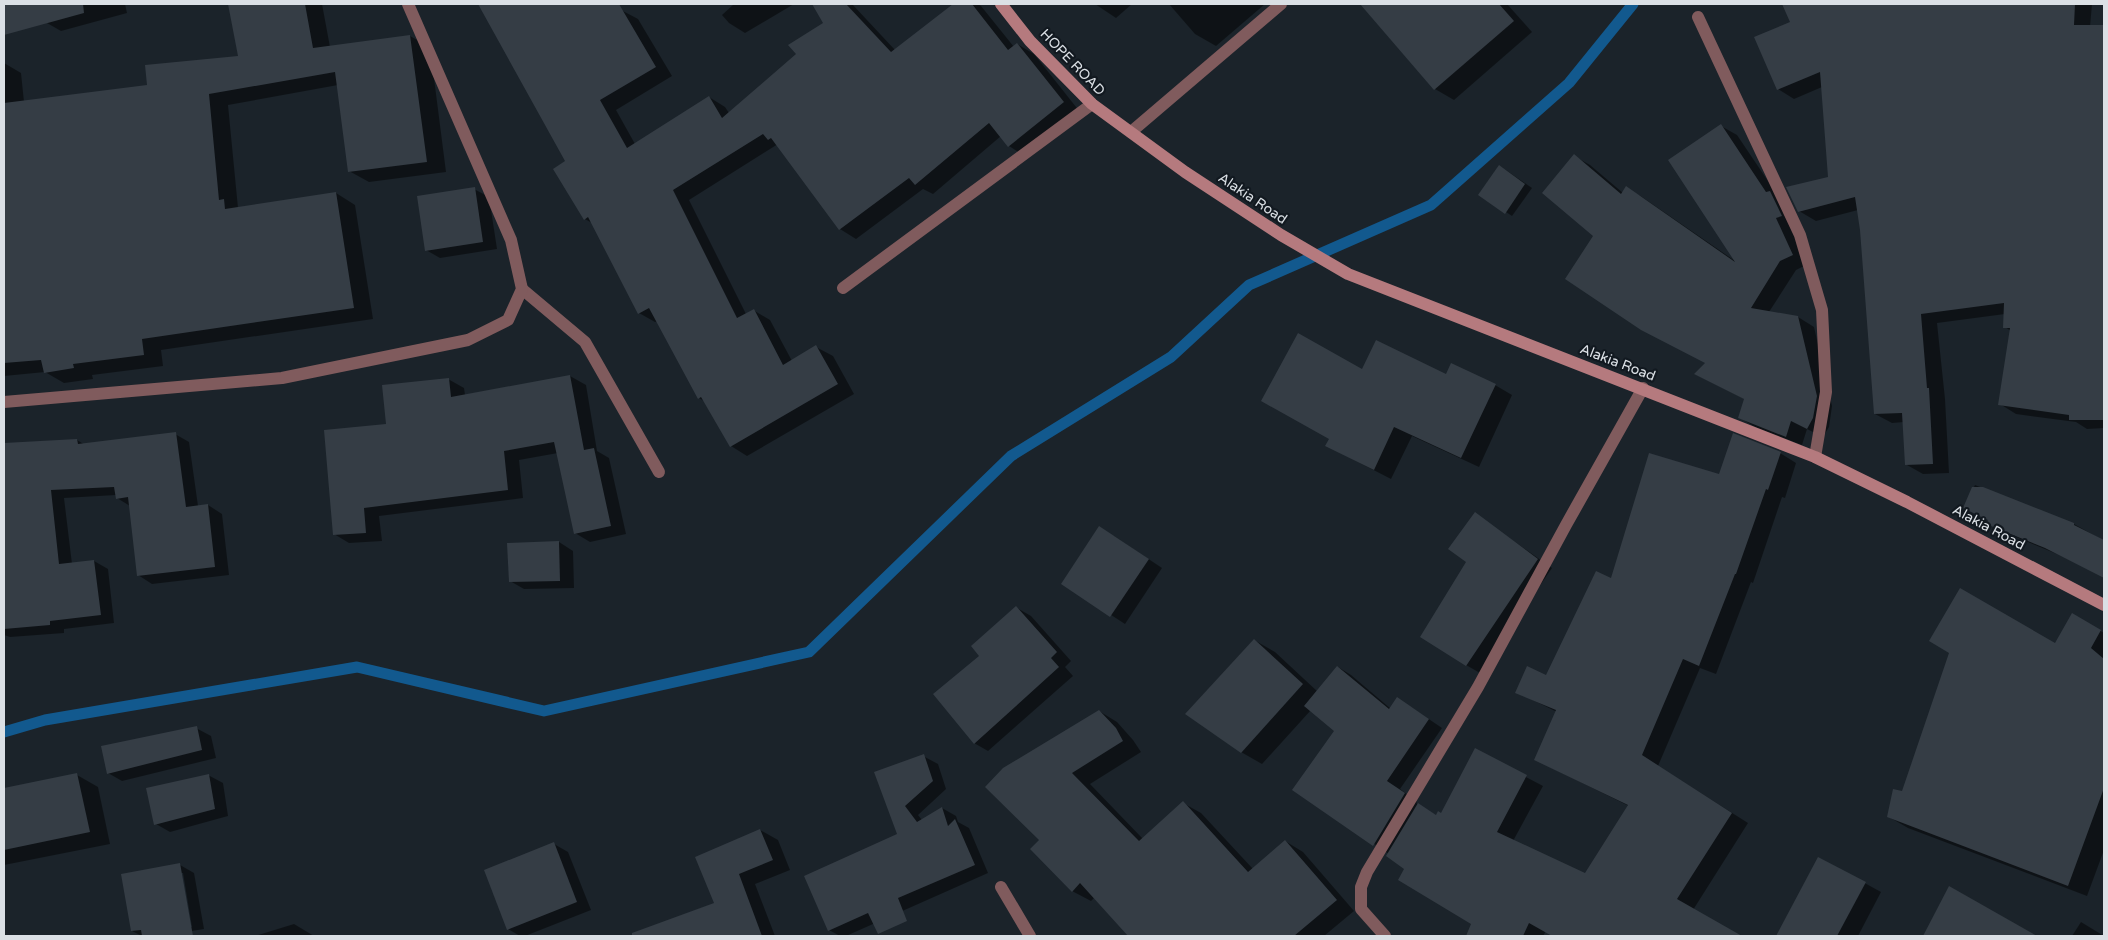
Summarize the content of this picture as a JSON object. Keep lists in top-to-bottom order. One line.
{"streets":{"street":["HOPE ROAD","Alakia Road"]},"crossings":[["HOPE ROAD","Alakia Road"]]}
